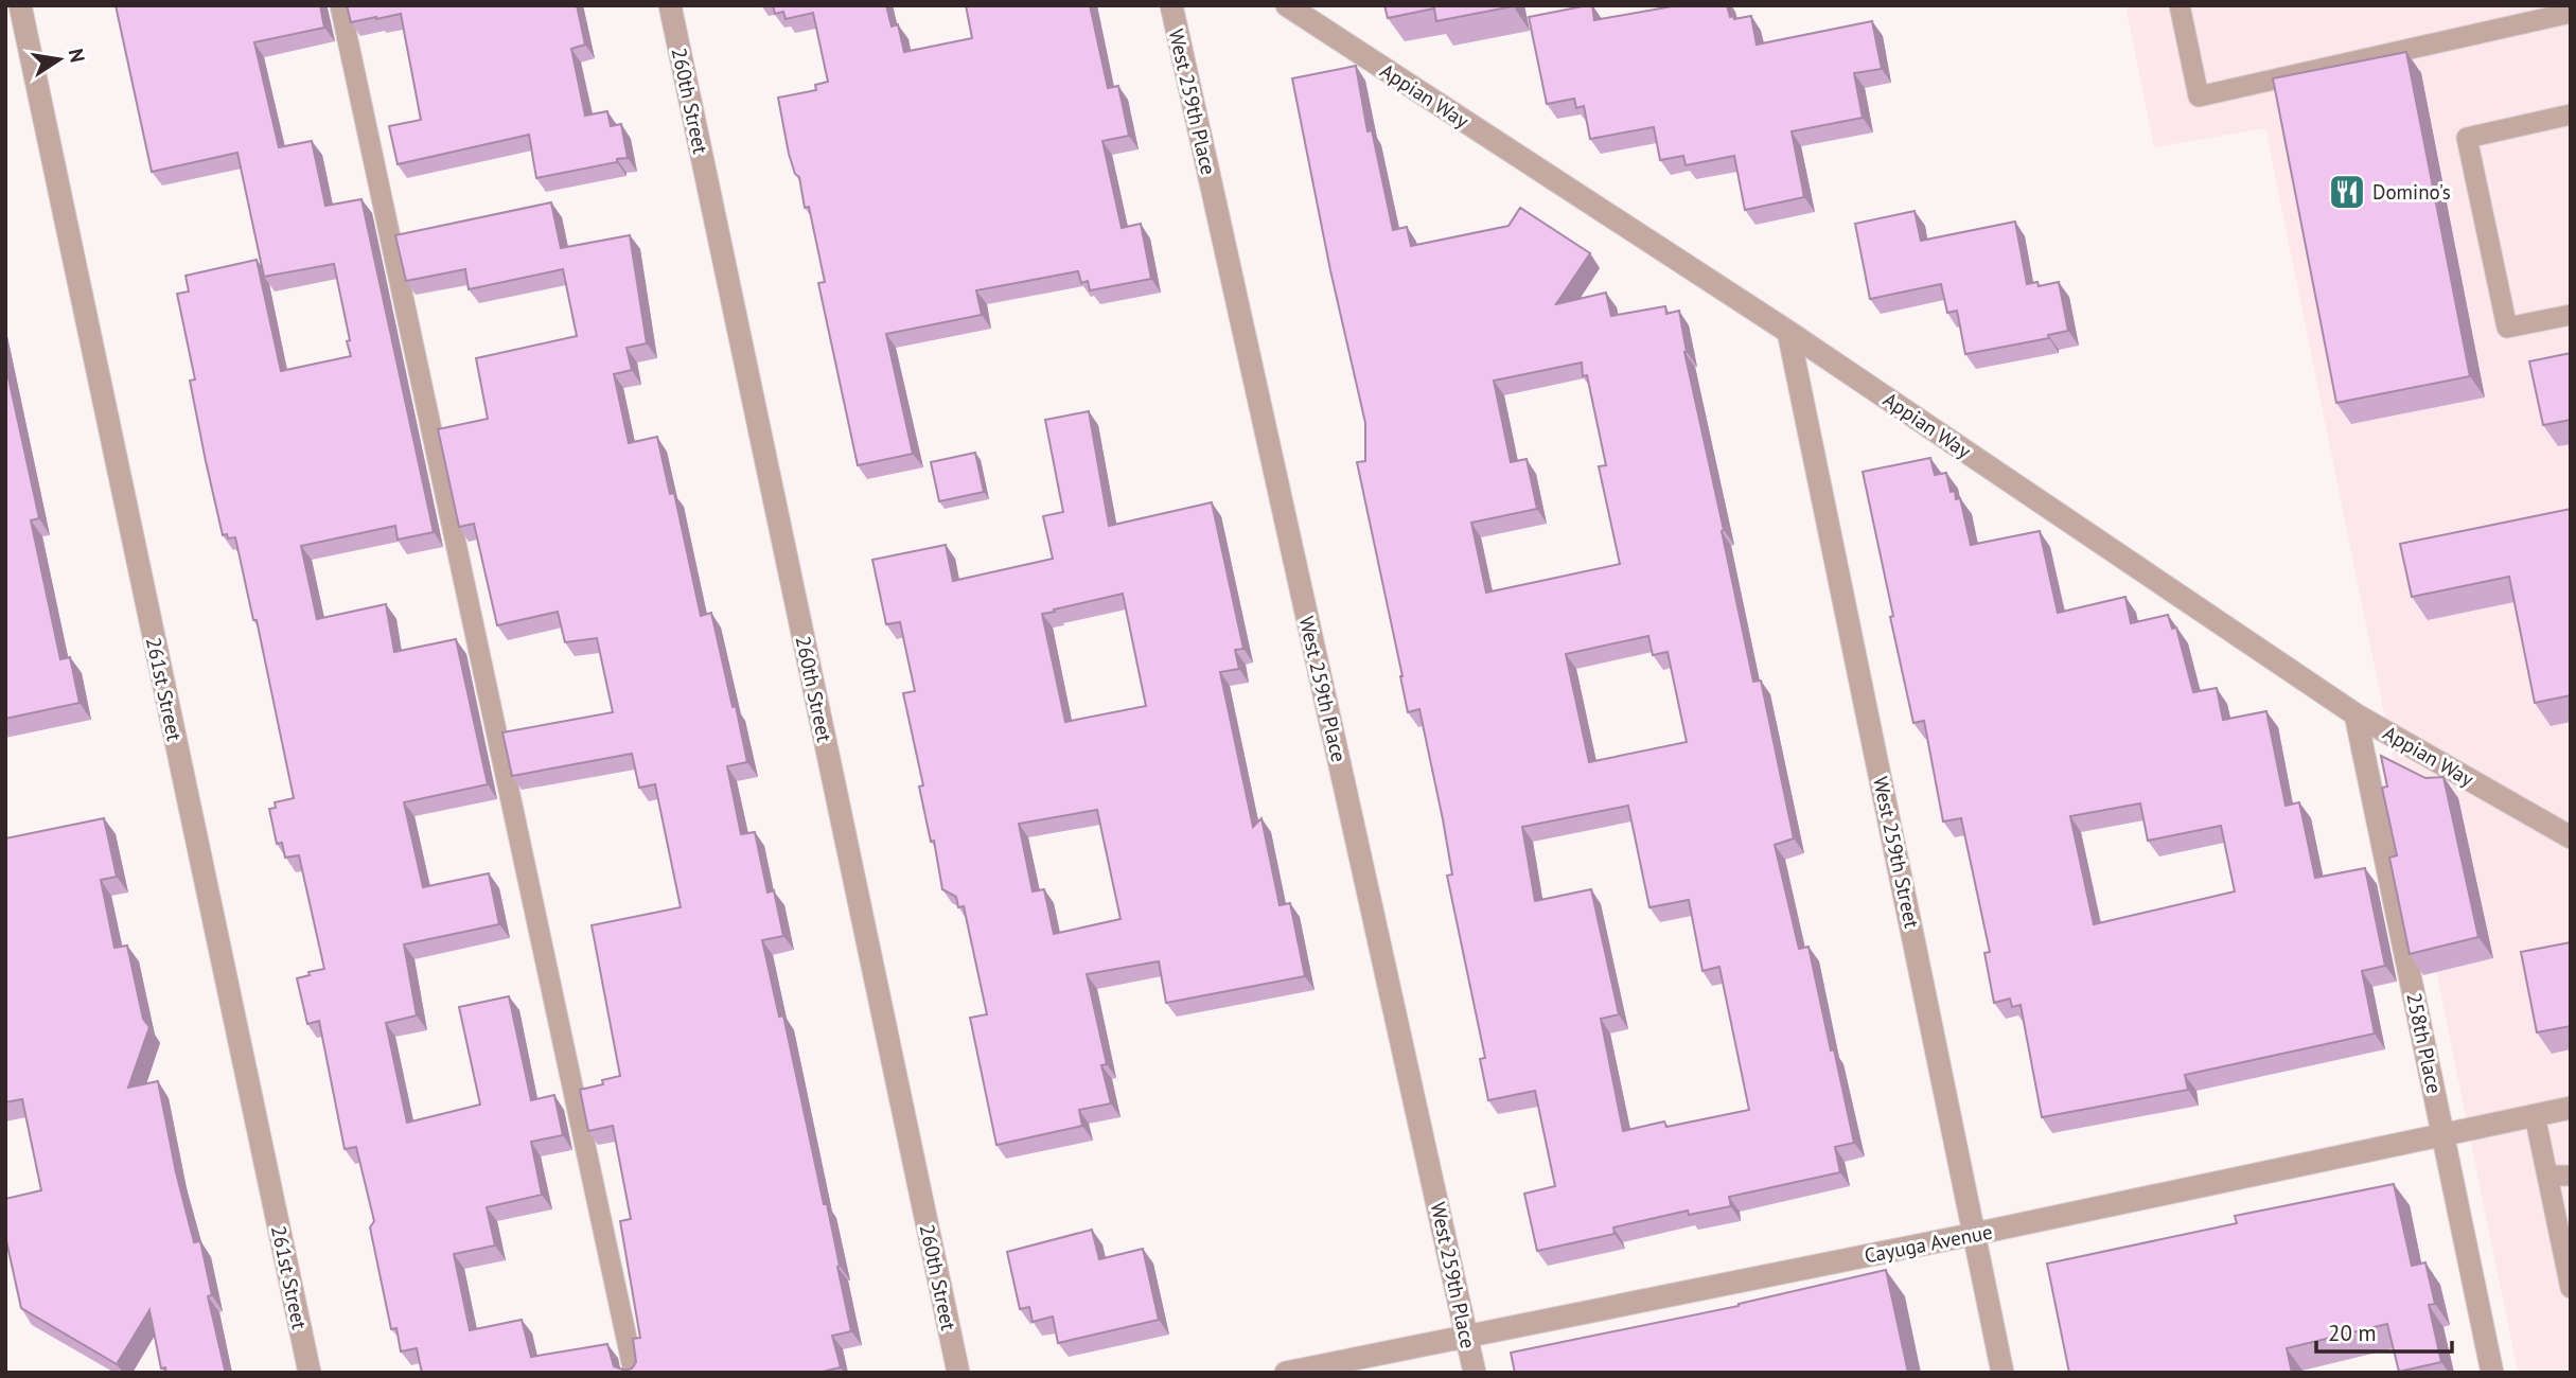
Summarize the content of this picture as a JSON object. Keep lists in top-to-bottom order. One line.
{"streets":{"street":["Appian Way","260th Street","West 259th Place","261st Street","West 259th Street","258th Place","Cayuga Avenue"]},"crossings":[["Appian Way","West 259th Street"],["Appian Way","258th Place"],["West 259th Place","Cayuga Avenue"],["West 259th Street","Cayuga Avenue"],["258th Place","Cayuga Avenue"]],"places":{"restaurant":["Domino's"]},"scale_bar":"20 m","north":"right"}
